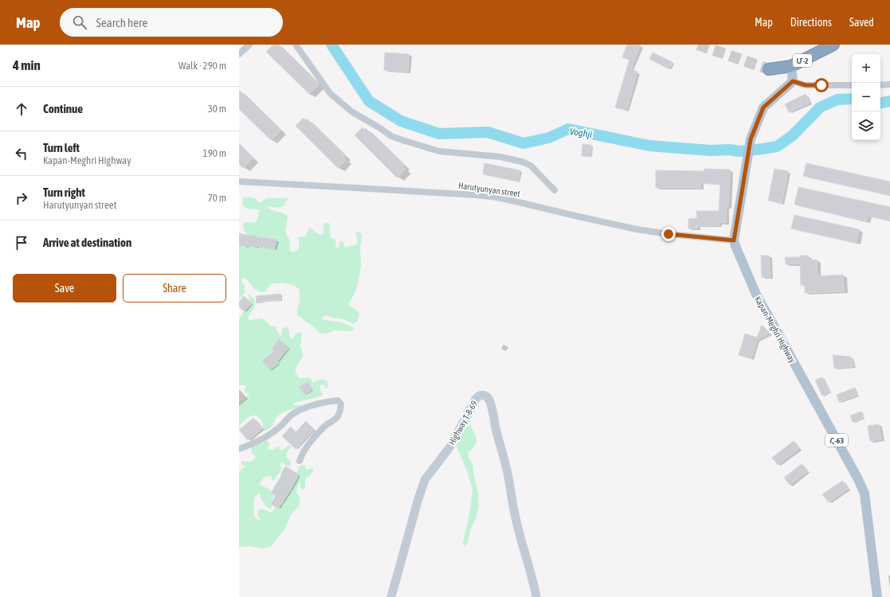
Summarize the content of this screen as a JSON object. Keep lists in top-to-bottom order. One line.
{"streets":{"highway":["Մ-2"],"main road":["Kapan-Meghri Highway","Հ-63"],"street":["Harutyunyan street","Highway T-8-69"]},"crossings":[["Harutyunyan street","Kapan-Meghri Highway"]],"water":["Voghji"],"page":{"header":"Map","search":"Search here","nav":["Map","Directions","Saved"],"heading":["4 min","Walk · 290 m"],"map_buttons":["+","−"],"list":[["Continue","30 m"],["Turn left","Kapan-Meghri Highway","190 m"],["Turn right","Harutyunyan street","70 m"],"Arrive at destination"],"buttons":["Save","Share"]}}
